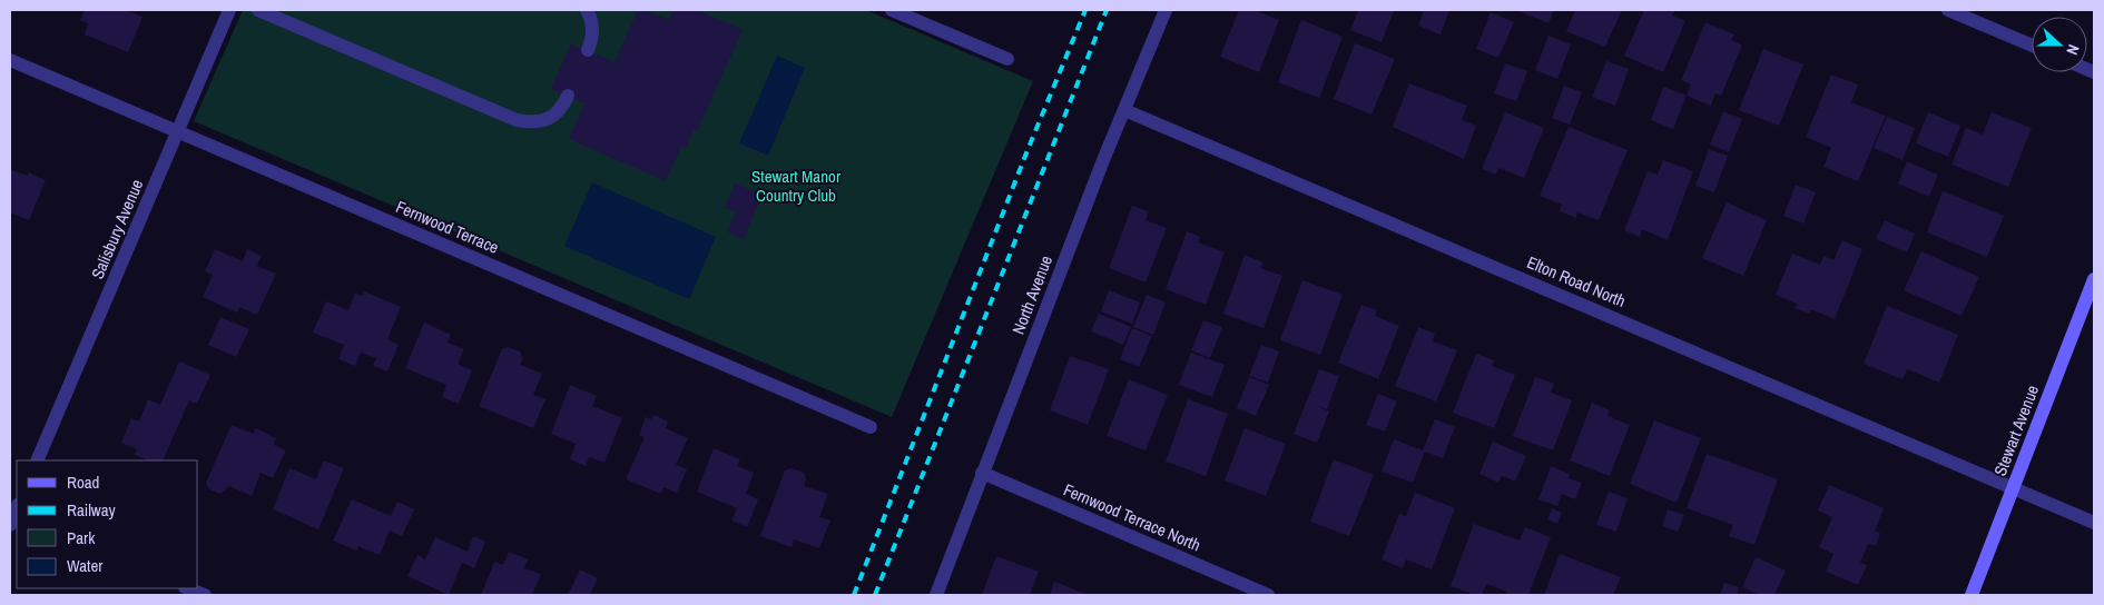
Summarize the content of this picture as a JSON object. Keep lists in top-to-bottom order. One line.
{"streets":{"main road":["Stewart Avenue"],"street":["Fernwood Terrace","Salisbury Avenue","Elton Road North","North Avenue","Fernwood Terrace North"]},"crossings":[["Fernwood Terrace","Salisbury Avenue"],["Elton Road North","North Avenue"],["Elton Road North","Stewart Avenue"],["North Avenue","Fernwood Terrace North"]],"parks":["Stewart Manor Country Club"],"legend":["Road","Railway","Park","Water"],"north":"right"}
